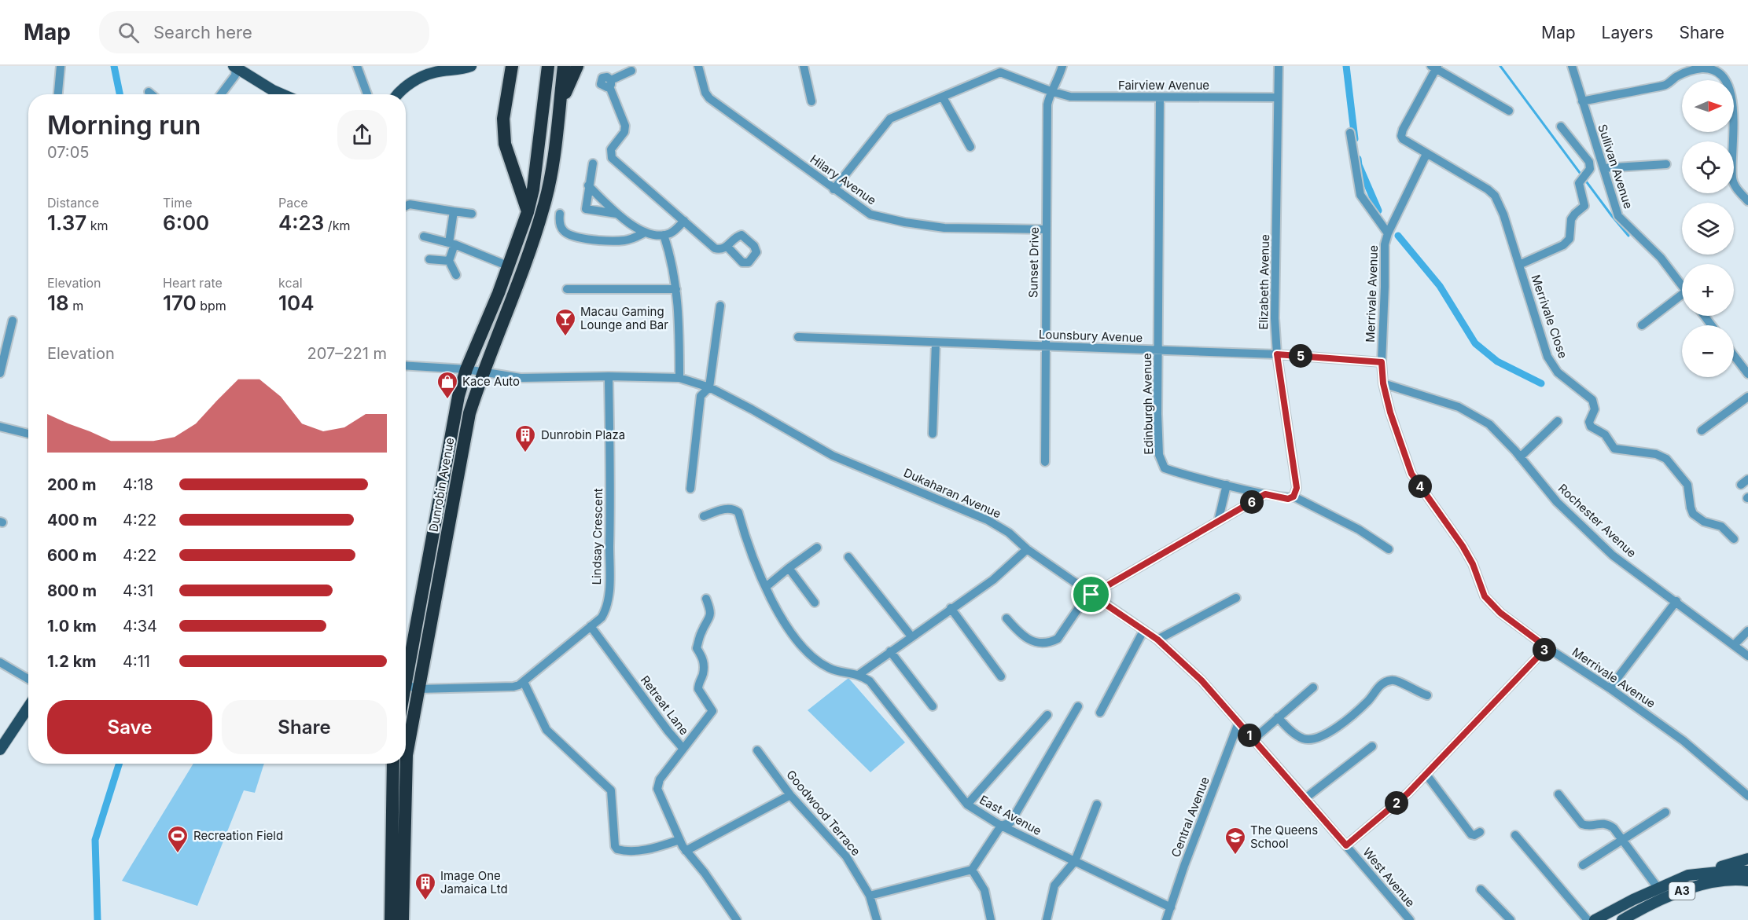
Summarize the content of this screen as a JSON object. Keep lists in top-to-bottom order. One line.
{"streets":{"highway":["Dunrobin Avenue"],"main road":["A3"],"street":["Fairview Avenue","Sullivan Avenue","Hilary Avenue","Sunset Drive","Elizabeth Avenue","Merrivale Avenue","Merrivale Close","Lounsbury Avenue","Edinburgh Avenue","Dukaharan Avenue","Rochester Avenue","Lindsay Crescent","Retreat Lane","Goodwood Terrace","East Avenue","Central Avenue","West Avenue"]},"crossings":[["Fairview Avenue","Sunset Drive"],["Fairview Avenue","Elizabeth Avenue"],["Fairview Avenue","Edinburgh Avenue"],["Hilary Avenue","Sunset Drive"],["Sunset Drive","Lounsbury Avenue"],["Elizabeth Avenue","Lounsbury Avenue"],["Elizabeth Avenue","Edinburgh Avenue"],["Merrivale Avenue","Merrivale Close"],["Merrivale Avenue","Lounsbury Avenue"],["Merrivale Avenue","Rochester Avenue"],["Lounsbury Avenue","Edinburgh Avenue"],["Dunrobin Avenue","Lindsay Crescent"],["Dukaharan Avenue","Lindsay Crescent"],["Dukaharan Avenue","Central Avenue"],["Dukaharan Avenue","West Avenue"],["Lindsay Crescent","Retreat Lane"],["East Avenue","Central Avenue"],["Central Avenue","West Avenue"]],"places":{"bar":["Macau Gaming Lounge and Bar"],"shop":["Kace Auto"],"building":["Dunrobin Plaza","Image One Jamaica Ltd"],"sports":["Recreation Field"],"school or university":["The Queens School"]},"north":"right","page":{"header":"Map","search":"Search here","nav":["Map","Layers","Share"],"map_buttons":["+","−"],"heading":["Morning run","07:05"],"stats":[["Distance","1.37 km"],["Time","6:00"],["Pace","4:23 /km"],["Elevation","18 m"],["Heart rate","170 bpm"],["kcal","104"]],"chart":["Elevation","207–221 m"],"pins":["5","4","6","3","1","2"],"list":[{"name":"200 m","note":"4:18"},{"name":"400 m","note":"4:22"},{"name":"600 m","note":"4:22"},{"name":"800 m","note":"4:31"},{"name":"1.0 km","note":"4:34"},{"name":"1.2 km","note":"4:11"}],"buttons":["Save","Share"]}}
